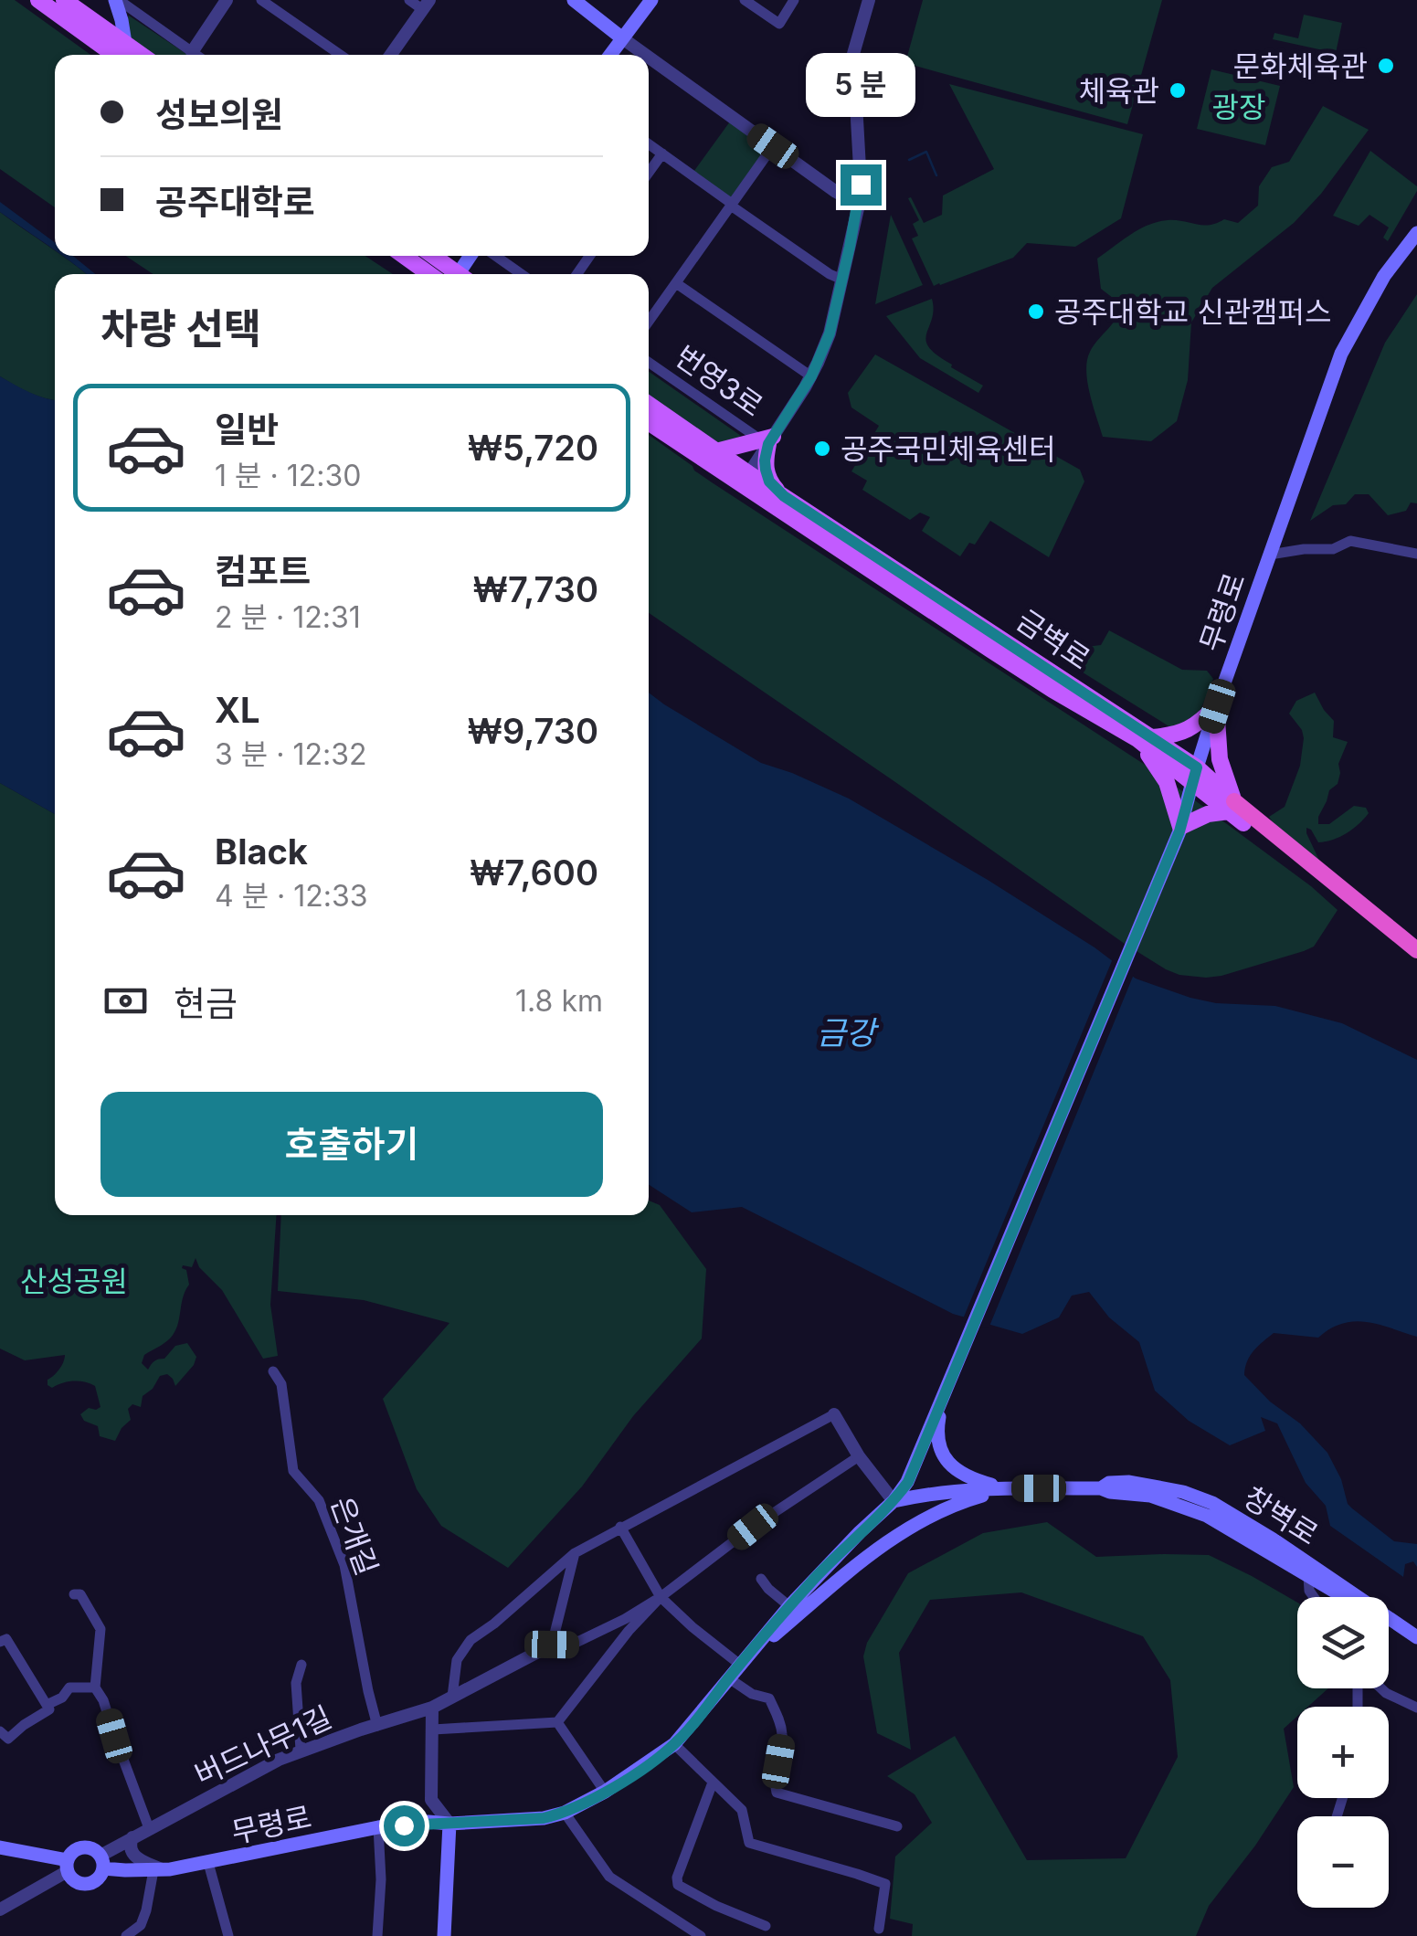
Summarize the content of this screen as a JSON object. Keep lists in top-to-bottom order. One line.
{"streets":{"highway":["금벽로"],"main road":["무령로","창벽로"],"street":["번영3로","은개길","버드나무1길"]},"crossings":[["무령로","금벽로"],["무령로","창벽로"],["무령로","버드나무1길"],["은개길","버드나무1길"]],"water":["금강"],"parks":["광장","산성공원"],"places":["문화체육관","체육관","공주대학교 신관캠퍼스","공주국민체육센터"],"page":{"bubble":"5 분","banner":["성보의원","공주대학로"],"heading":"차량 선택","list":[{"name":"일반","note":"1 분 · 12:30","value":"₩5,720"},{"name":"컴포트","note":"2 분 · 12:31","value":"₩7,730"},{"name":"XL","note":"3 분 · 12:32","value":"₩9,730"},{"name":"Black","note":"4 분 · 12:33","value":"₩7,600"}],"pay":["현금","1.8 km"],"buttons":"호출하기","map_buttons":["+","−"]}}
